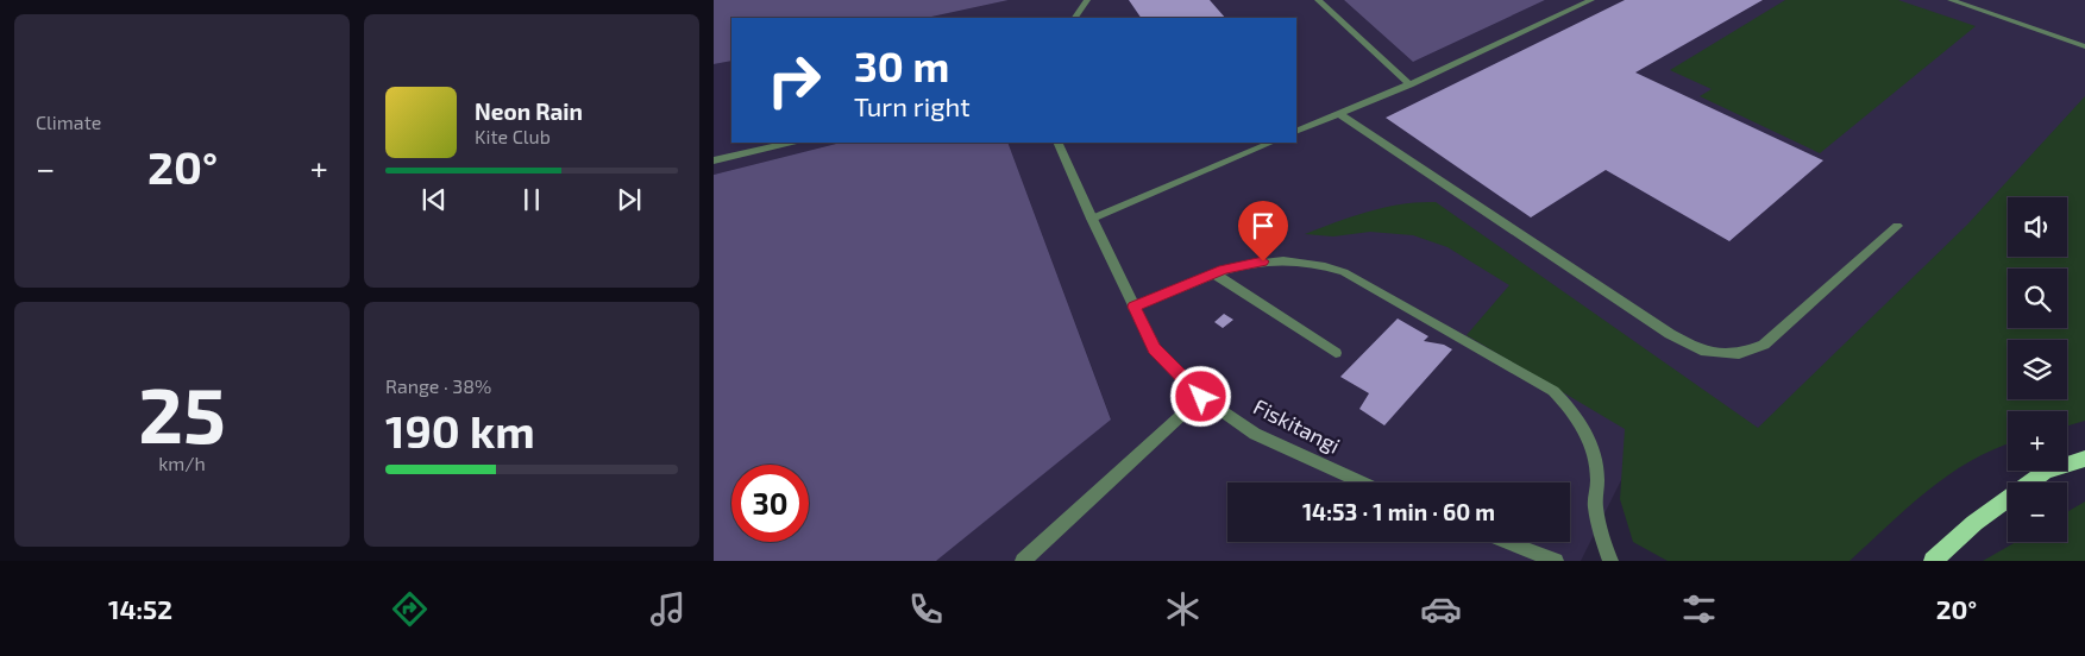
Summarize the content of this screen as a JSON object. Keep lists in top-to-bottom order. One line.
{"streets":{"street":["Fiskitangi"]},"page":{"tile":["Climate",["25","km/h"],["Range · 38%","190 km"]],"turn":["30 m","Turn right"],"song":["Neon Rain","Kite Club"],"heat":["−","20°","+"],"map_buttons":["+","−"],"limit":"30","trip":"14:53 · 1 min · 60 m","tabs":["14:52","20°"]}}
